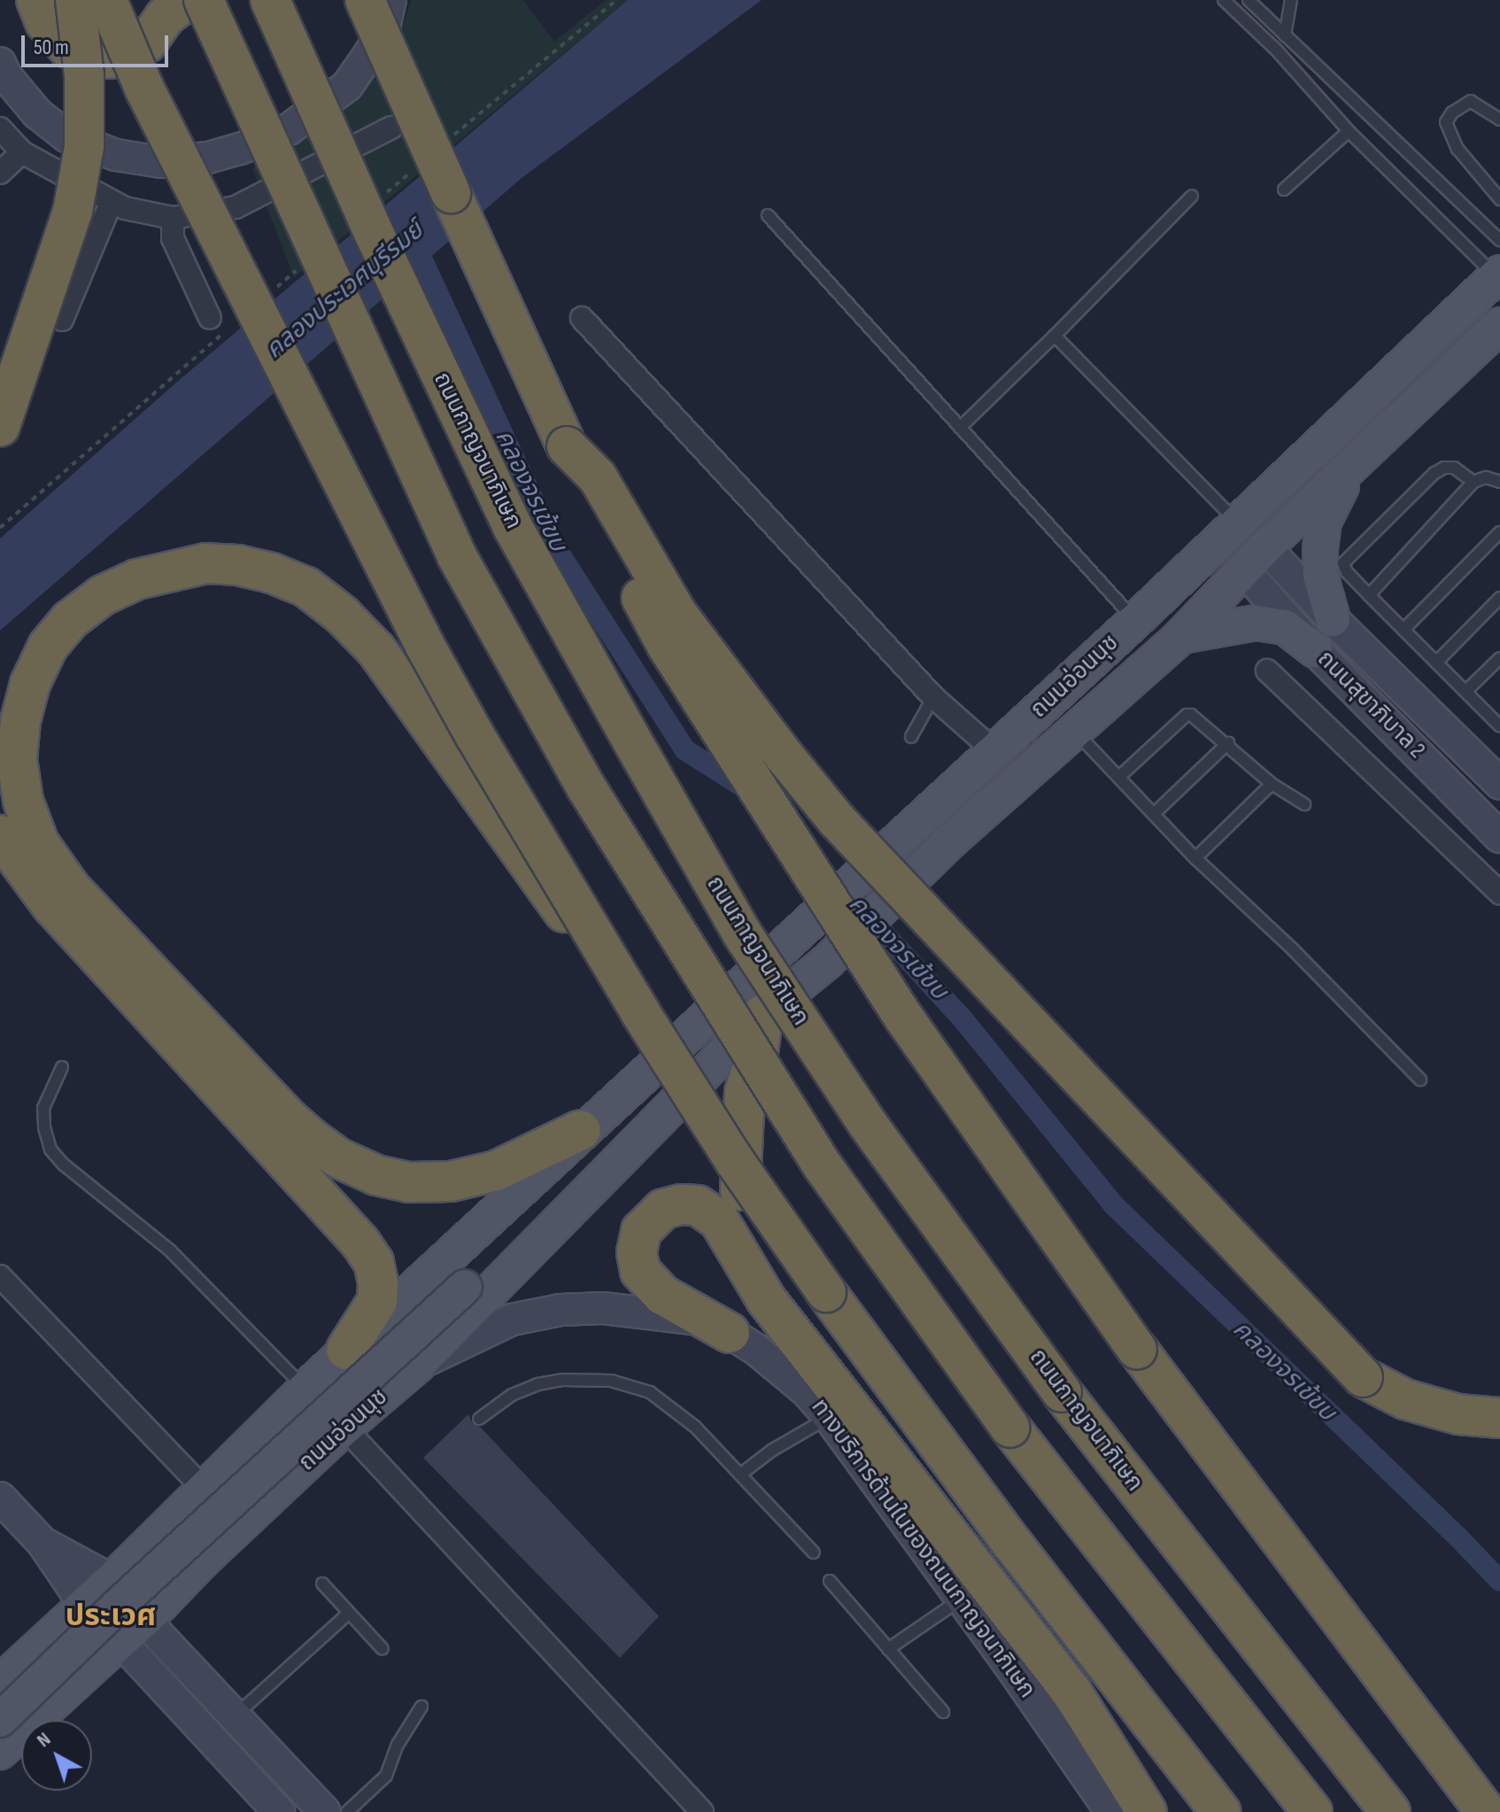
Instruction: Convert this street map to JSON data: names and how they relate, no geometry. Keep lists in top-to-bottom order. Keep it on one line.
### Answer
{"streets":{"highway":["ถนนกาญจนาภิเษก"],"main road":["ถนนอ่อนนุช","ถนนสุขาภิบาล 2","ทางบริการด้านในของถนนกาญจนาภิเษก"]},"crossings":[["ถนนอ่อนนุช","ถนนสุขาภิบาล 2"],["ถนนอ่อนนุช","ทางบริการด้านในของถนนกาญจนาภิเษก"]],"districts":["ประเวศ"],"water":["คลองประเวศบุรีรมย์","คลองจรเข้ขบ"],"scale_bar":"50 m","north":"top left"}
